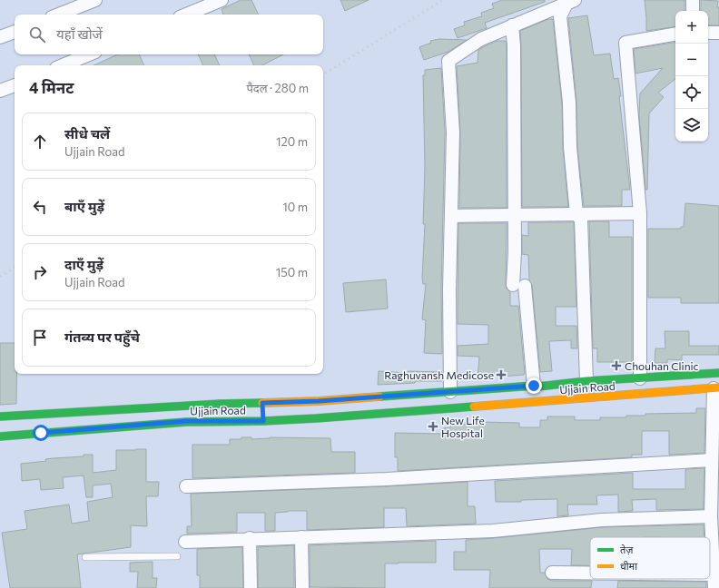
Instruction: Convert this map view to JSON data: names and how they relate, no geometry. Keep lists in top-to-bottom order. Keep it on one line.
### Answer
{"streets":{"main road":["Ujjain Road"]},"places":{"health":["Chouhan Clinic","Raghuvansh Medicose","New Life Hospital"]},"legend":["तेज़","धीमा"],"page":{"map_buttons":["+","−"],"search":"यहाँ खोजें","heading":["4 मिनट","पैदल · 280 m"],"list":[["सीधे चलें","Ujjain Road","120 m"],["बाएँ मुड़ें","10 m"],["दाएँ मुड़ें","Ujjain Road","150 m"],"गंतव्य पर पहुँचे"]}}
